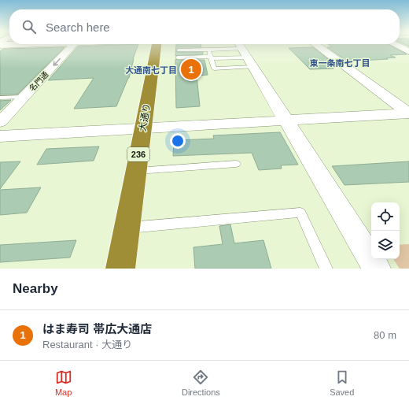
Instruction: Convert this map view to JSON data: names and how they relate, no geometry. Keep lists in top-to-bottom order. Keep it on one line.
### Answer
{"streets":{"highway":["大通り","236"],"street":["名門通"]},"one_way":["名門通"],"districts":["東一条南七丁目","大通南七丁目"],"page":{"search":"Search here","pins":"1","heading":"Nearby","list":[{"mark":"1","name":"はま寿司 帯広大通店","note":"Restaurant · 大通り","value":"80 m"}],"nav":["Map","Directions","Saved"]}}
